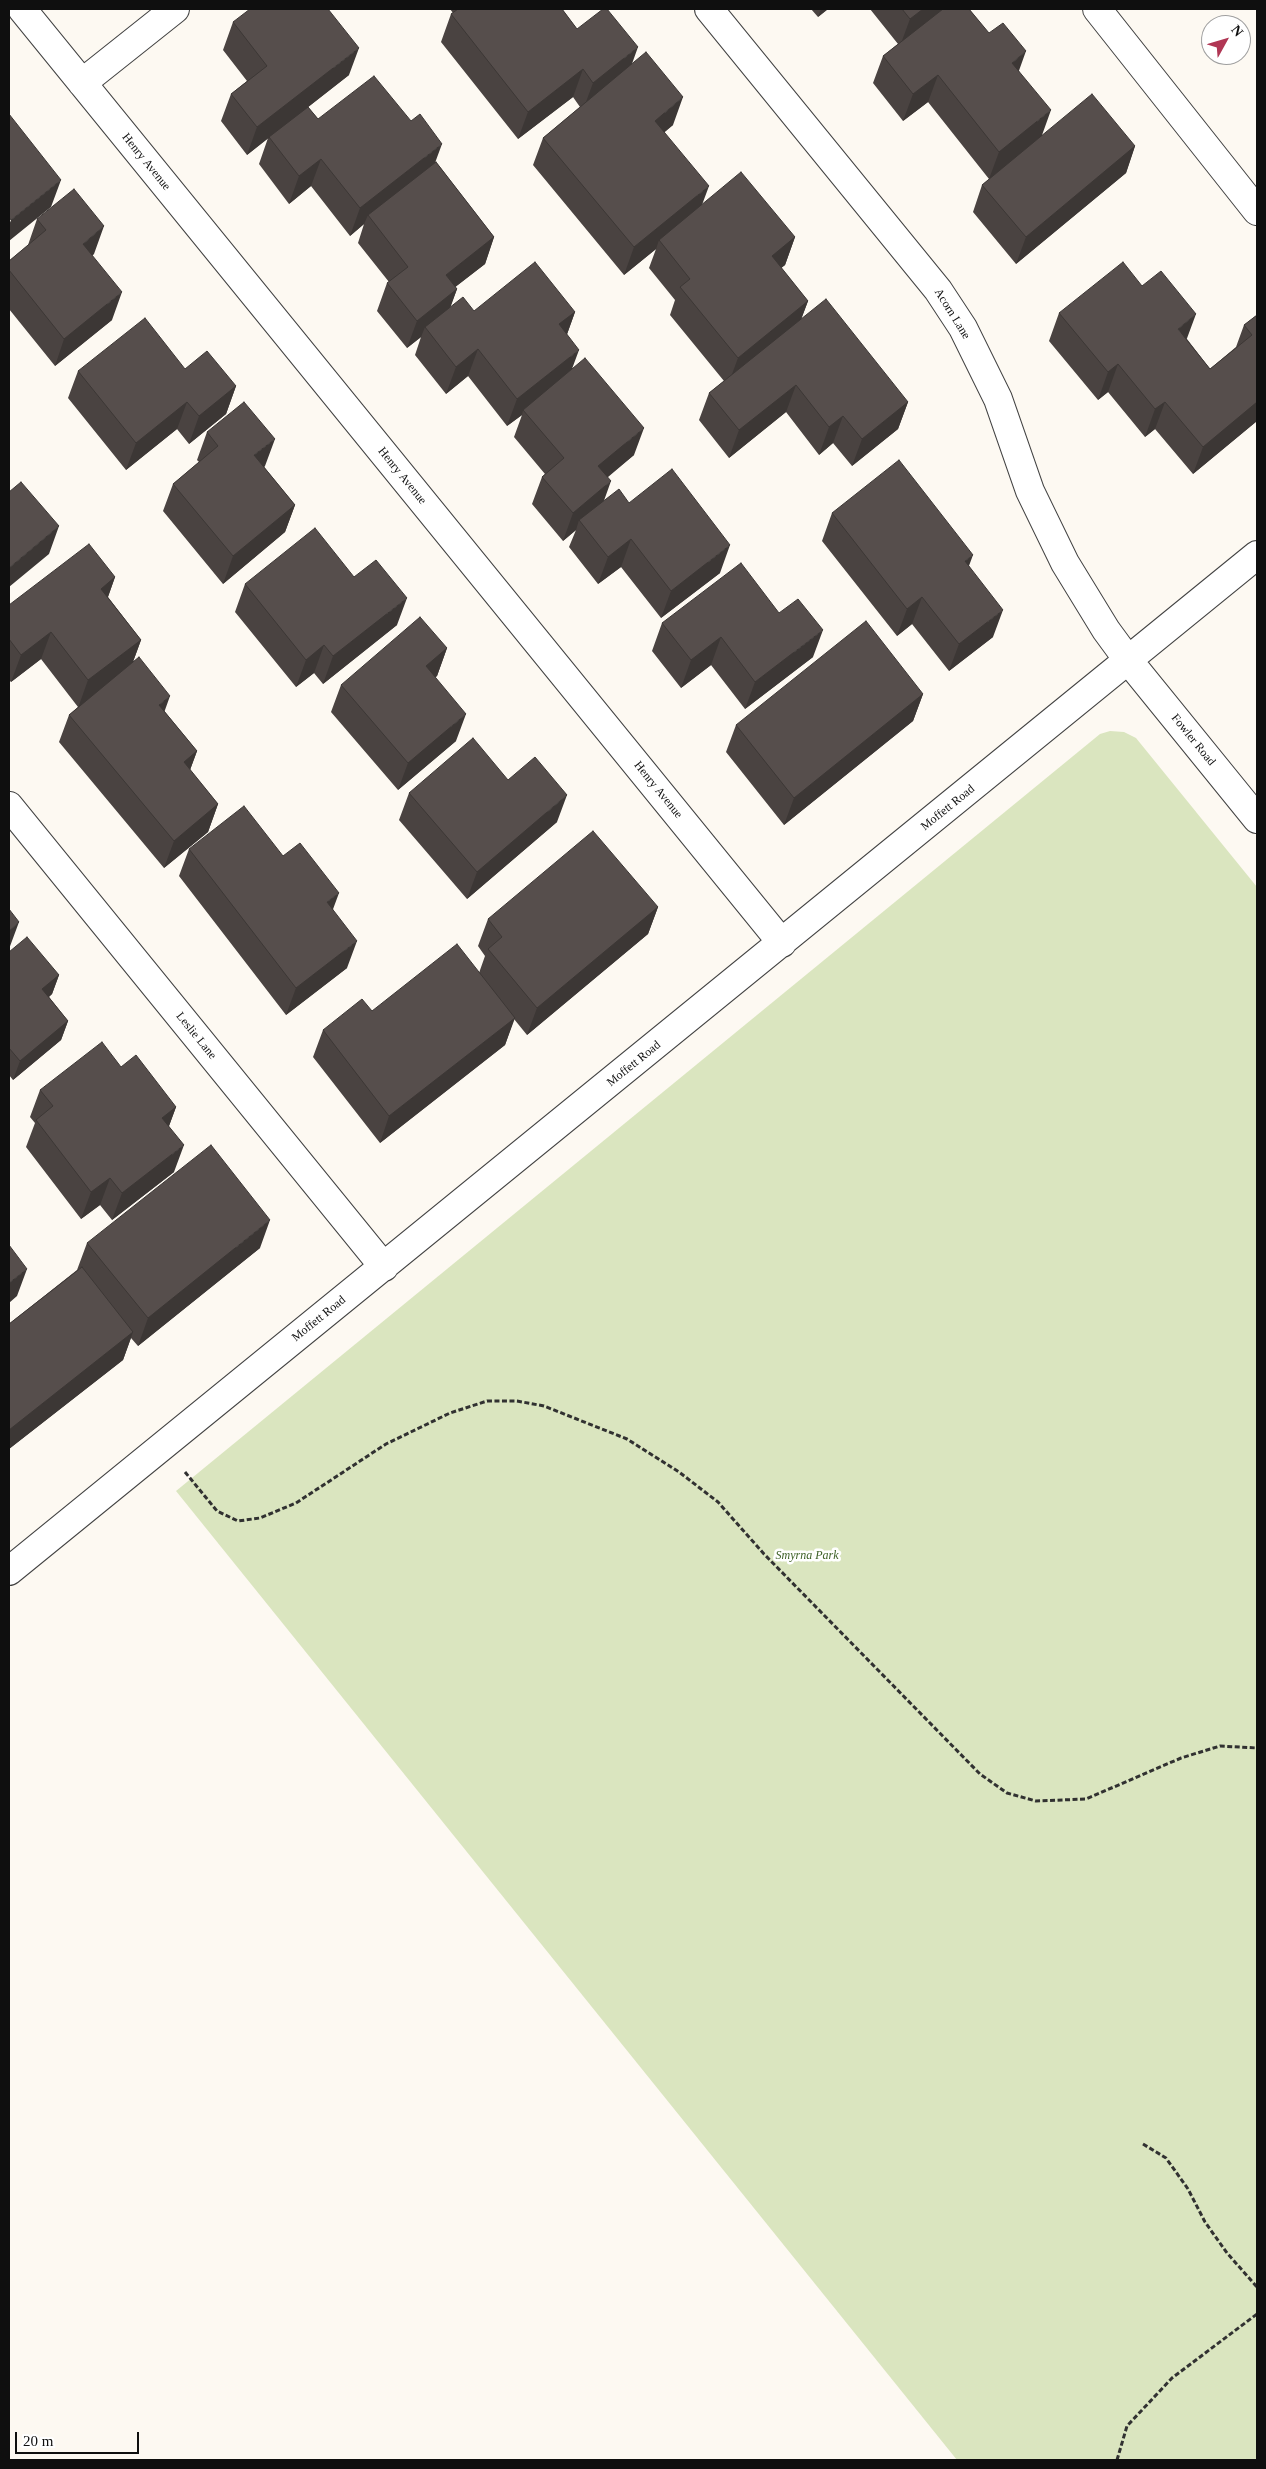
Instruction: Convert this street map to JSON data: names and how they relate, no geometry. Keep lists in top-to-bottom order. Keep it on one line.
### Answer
{"streets":{"street":["Henry Avenue","Acorn Lane","Fowler Road","Moffett Road","Leslie Lane"]},"crossings":[["Henry Avenue","Moffett Road"],["Acorn Lane","Fowler Road"],["Acorn Lane","Moffett Road"],["Fowler Road","Moffett Road"],["Moffett Road","Leslie Lane"]],"parks":["Smyrna Park"],"scale_bar":"20 m","north":"top right"}
